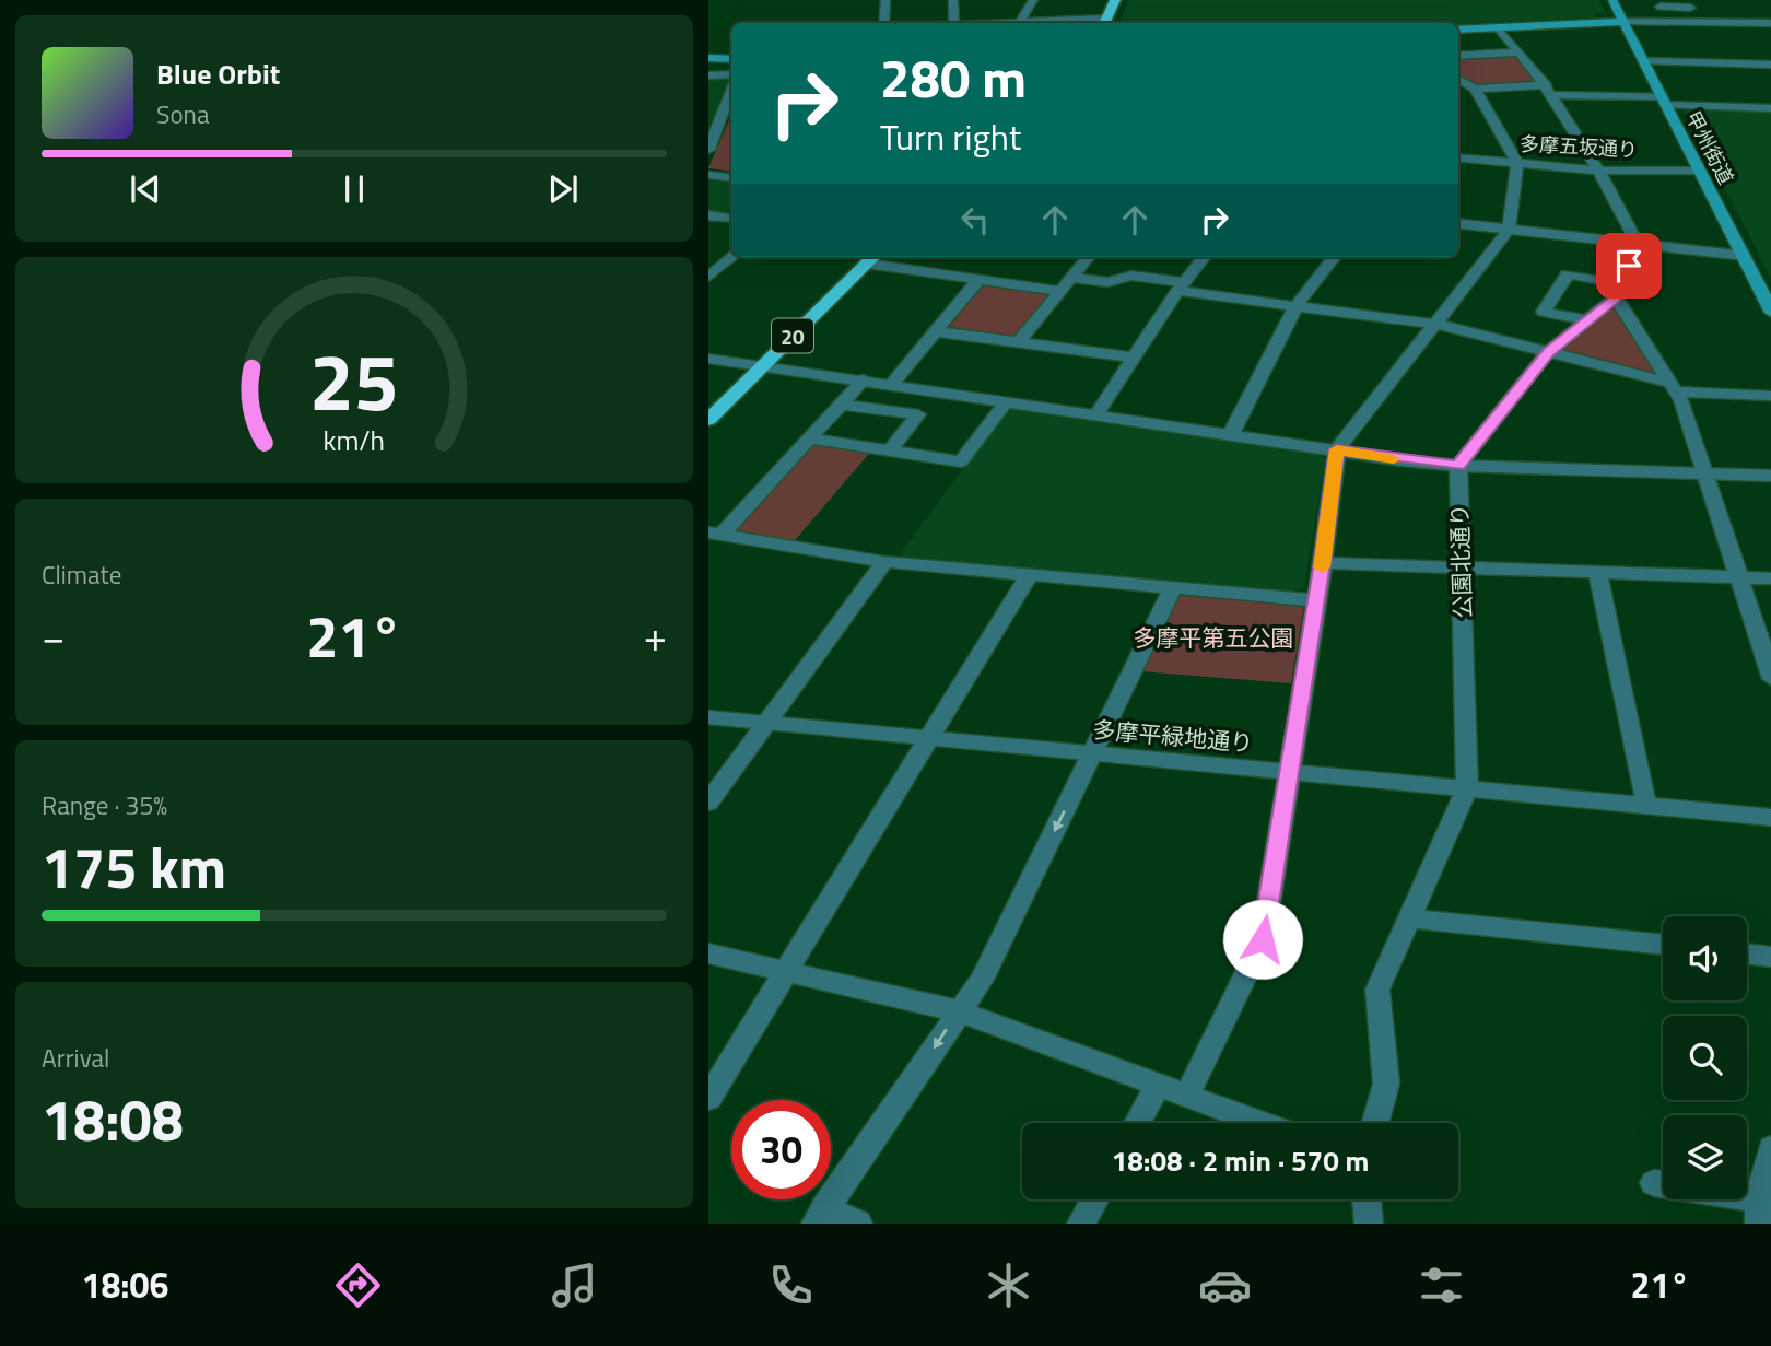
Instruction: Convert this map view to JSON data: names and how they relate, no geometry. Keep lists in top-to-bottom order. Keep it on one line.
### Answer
{"streets":{"highway":["20"],"main road":["甲州街道"],"street":["多摩五坂通り","公園北通り","多摩平緑地通り"]},"crossings":[["多摩五坂通り","甲州街道"],["公園北通り","多摩平緑地通り"]],"parks":["多摩平第五公園"],"page":{"turn":["280 m","Turn right"],"song":["Blue Orbit","Sona"],"tile":["Climate",["Range · 35%","175 km"],["Arrival","18:08"]],"heat":["−","21°","+"],"limit":"30","trip":"18:08 · 2 min · 570 m","tabs":["18:06","21°"],"gauge":["25","km/h"]}}
